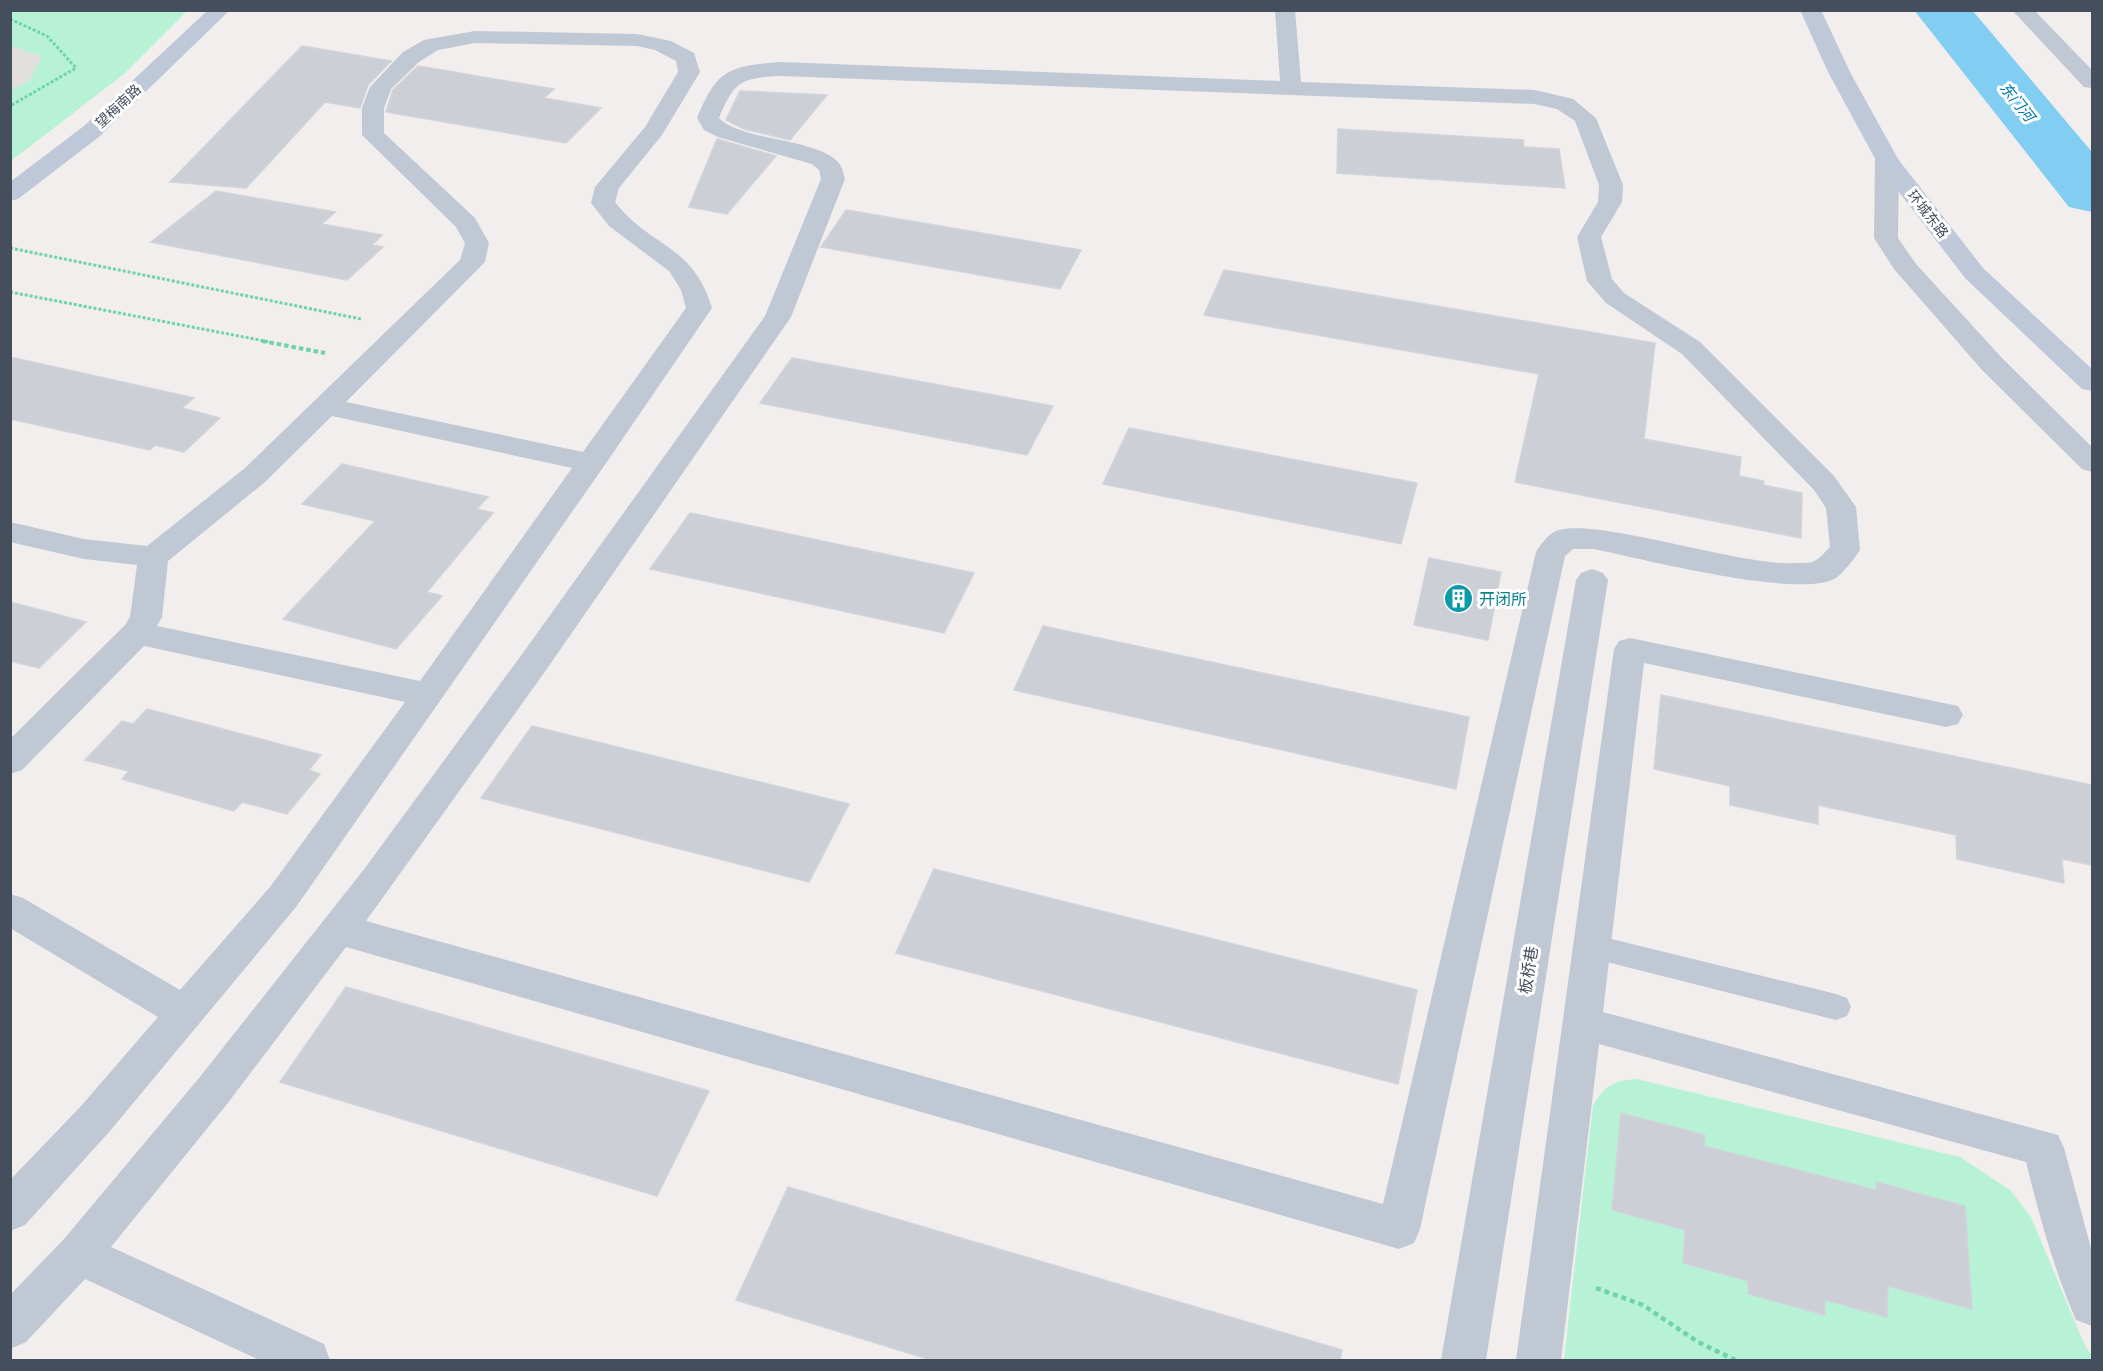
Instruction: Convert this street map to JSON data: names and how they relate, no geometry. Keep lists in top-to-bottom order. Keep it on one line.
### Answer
{"streets":{"main road":["望梅南路","环城东路"],"street":["板桥巷"]},"water":["东门河"],"places":{"building":["开闭所"]}}
